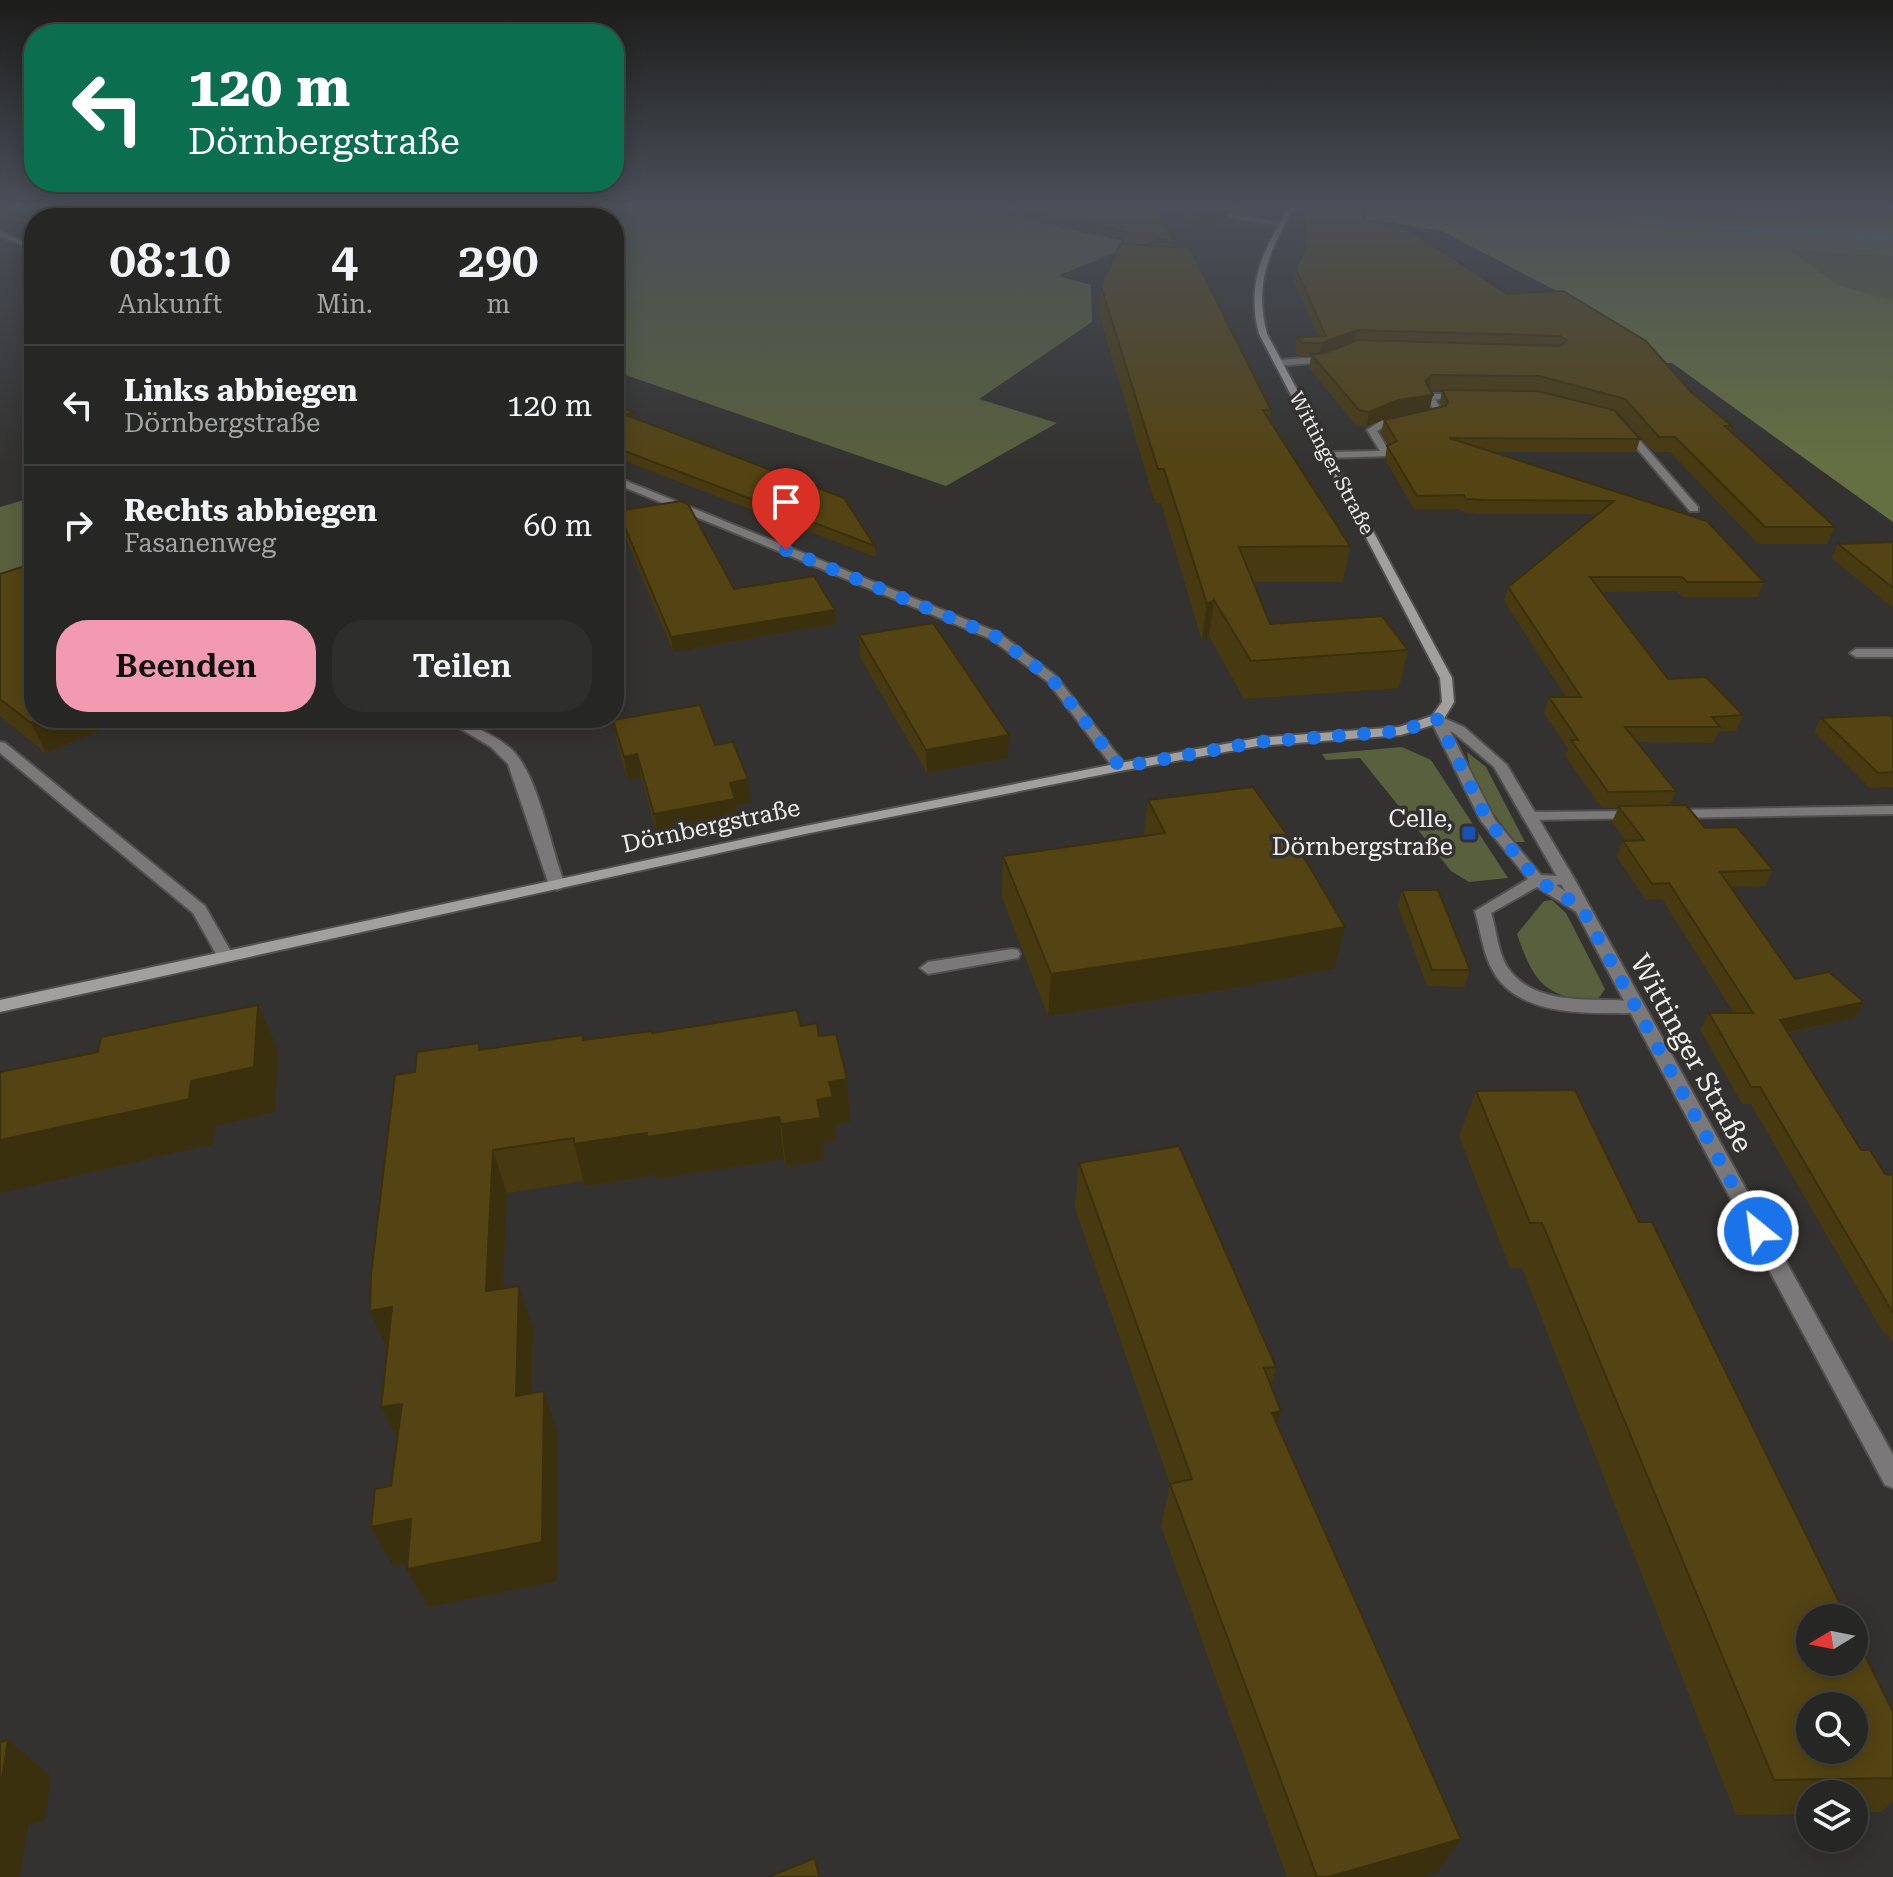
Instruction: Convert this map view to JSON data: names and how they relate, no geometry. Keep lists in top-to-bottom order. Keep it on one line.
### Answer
{"streets":{"main road":["Wittinger Straße","Dörnbergstraße"]},"crossings":[["Wittinger Straße","Dörnbergstraße"]],"places":{"transit":["Celle, Dörnbergstraße"]},"north":"left","page":{"turn":["120 m","Dörnbergstraße"],"eta":["08:10","Ankunft","4","Min.","290","m"],"list":[{"name":"Links abbiegen","note":"Dörnbergstraße","value":"120 m"},{"name":"Rechts abbiegen","note":"Fasanenweg","value":"60 m"}],"buttons":["Beenden","Teilen"]}}
